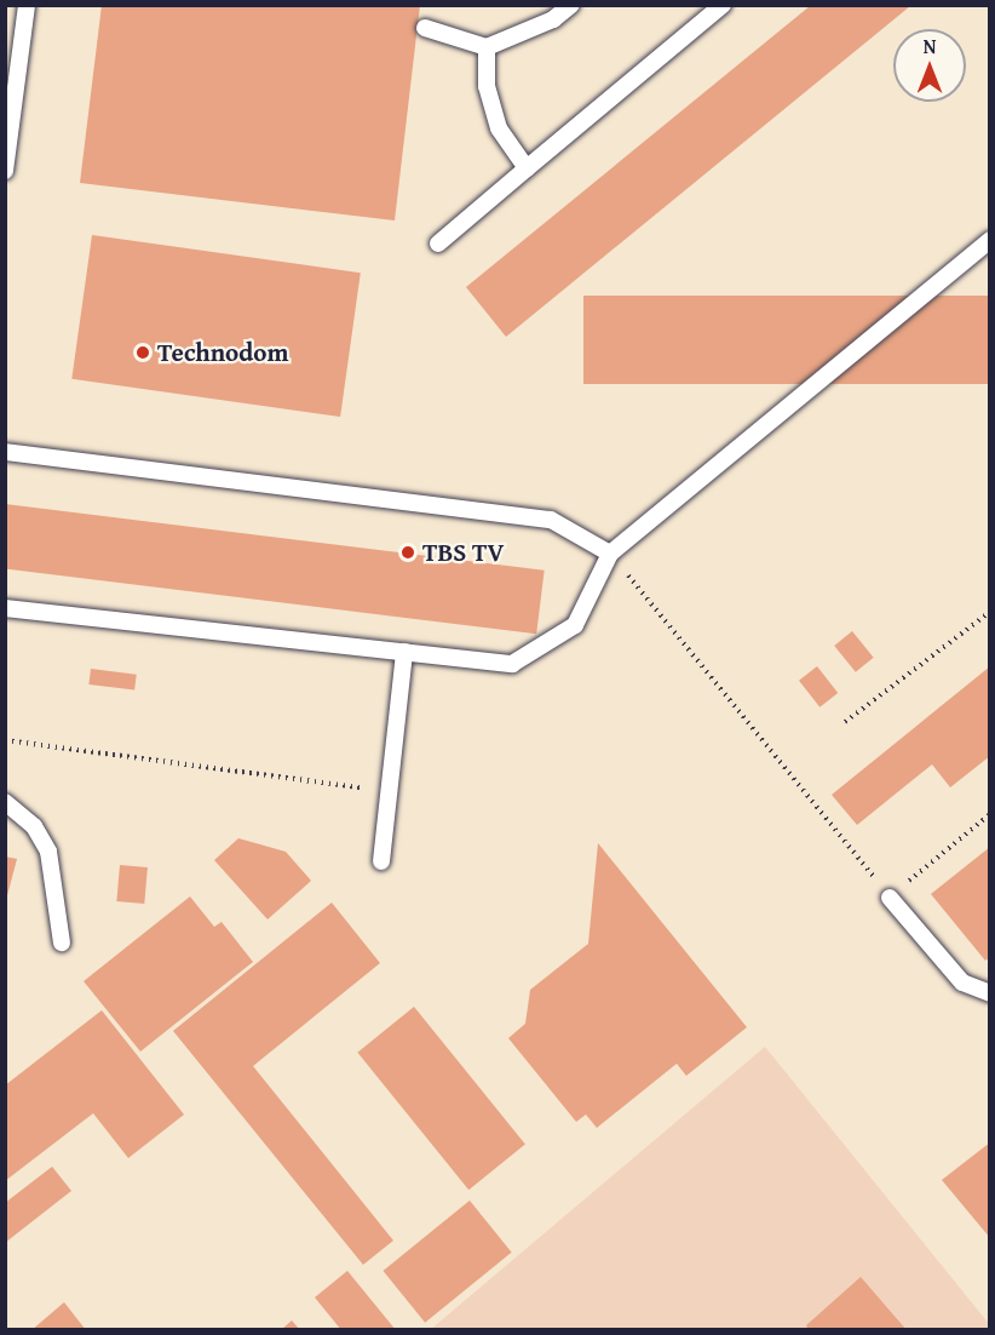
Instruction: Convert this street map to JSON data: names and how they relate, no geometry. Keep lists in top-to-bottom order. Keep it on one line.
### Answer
{"places":["Technodom","TBS TV"],"north":"top"}
